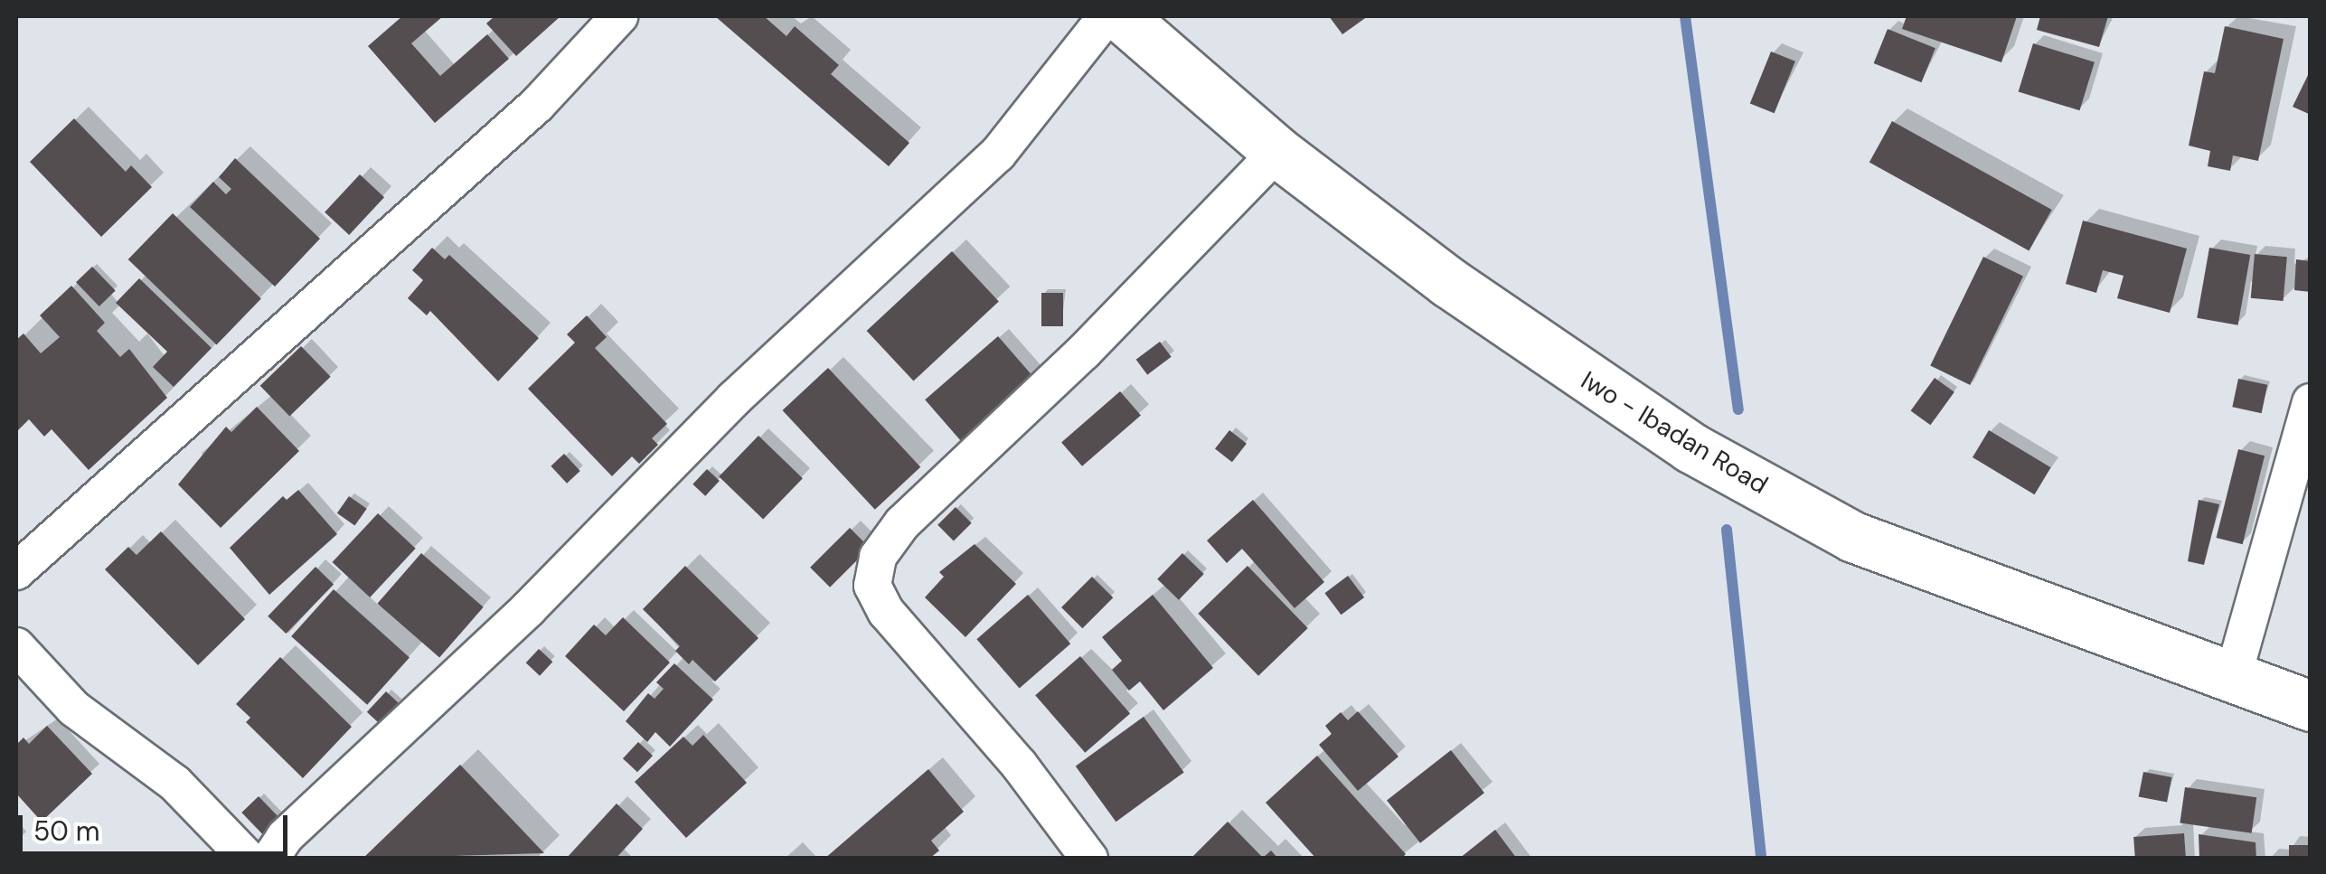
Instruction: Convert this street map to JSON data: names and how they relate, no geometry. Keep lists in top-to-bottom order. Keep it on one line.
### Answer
{"streets":{"main road":["Iwo - Ibadan Road"]},"scale_bar":"50 m"}
